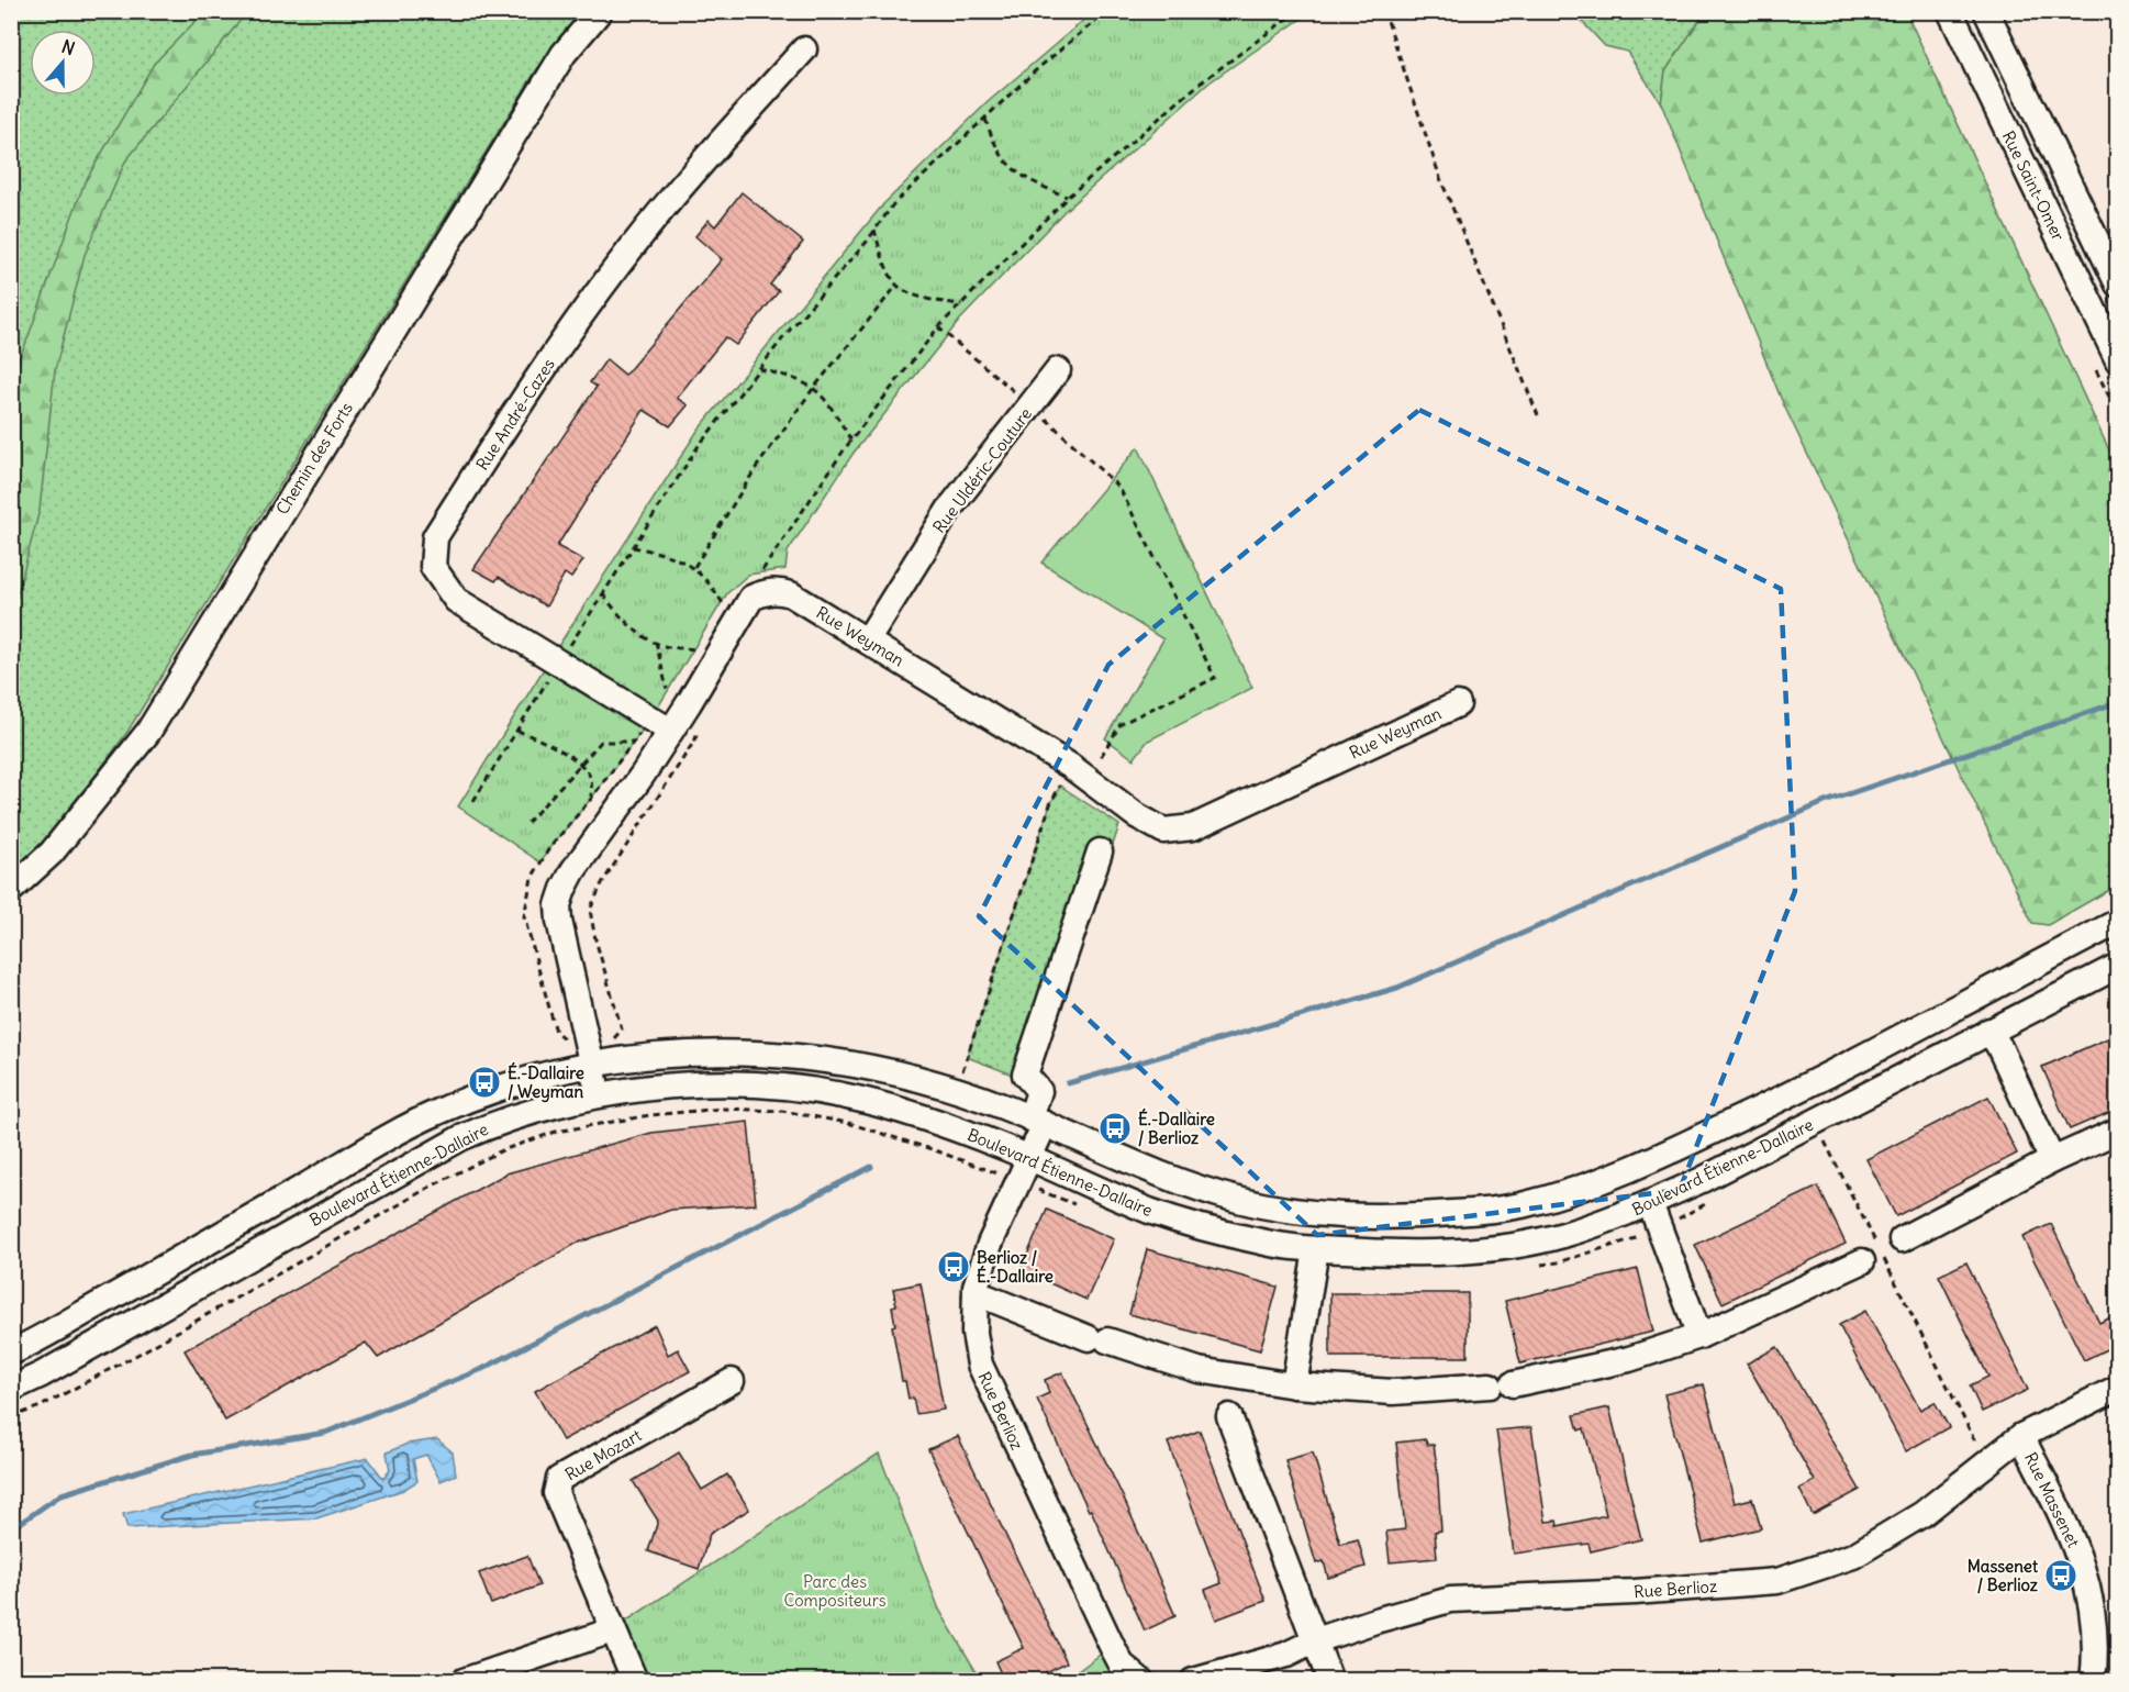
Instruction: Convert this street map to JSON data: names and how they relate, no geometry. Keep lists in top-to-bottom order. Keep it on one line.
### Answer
{"streets":{"street":["Rue Saint-Omer","Rue André-Cazes","Chemin des Forts","Rue Uldéric-Couture","Rue Weyman","Boulevard Étienne-Dallaire","Rue Berlioz","Rue Mozart","Rue Massenet"]},"crossings":[["Rue André-Cazes","Rue Weyman"],["Rue Uldéric-Couture","Rue Weyman"],["Rue Weyman","Boulevard Étienne-Dallaire"],["Boulevard Étienne-Dallaire","Rue Berlioz"],["Rue Berlioz","Rue Massenet"]],"parks":["Parc des Compositeurs"],"places":{"bus stop":["É.-Dallaire / Weyman","É.-Dallaire / Berlioz","Berlioz / É.-Dallaire","Massenet / Berlioz"]},"north":"top"}
